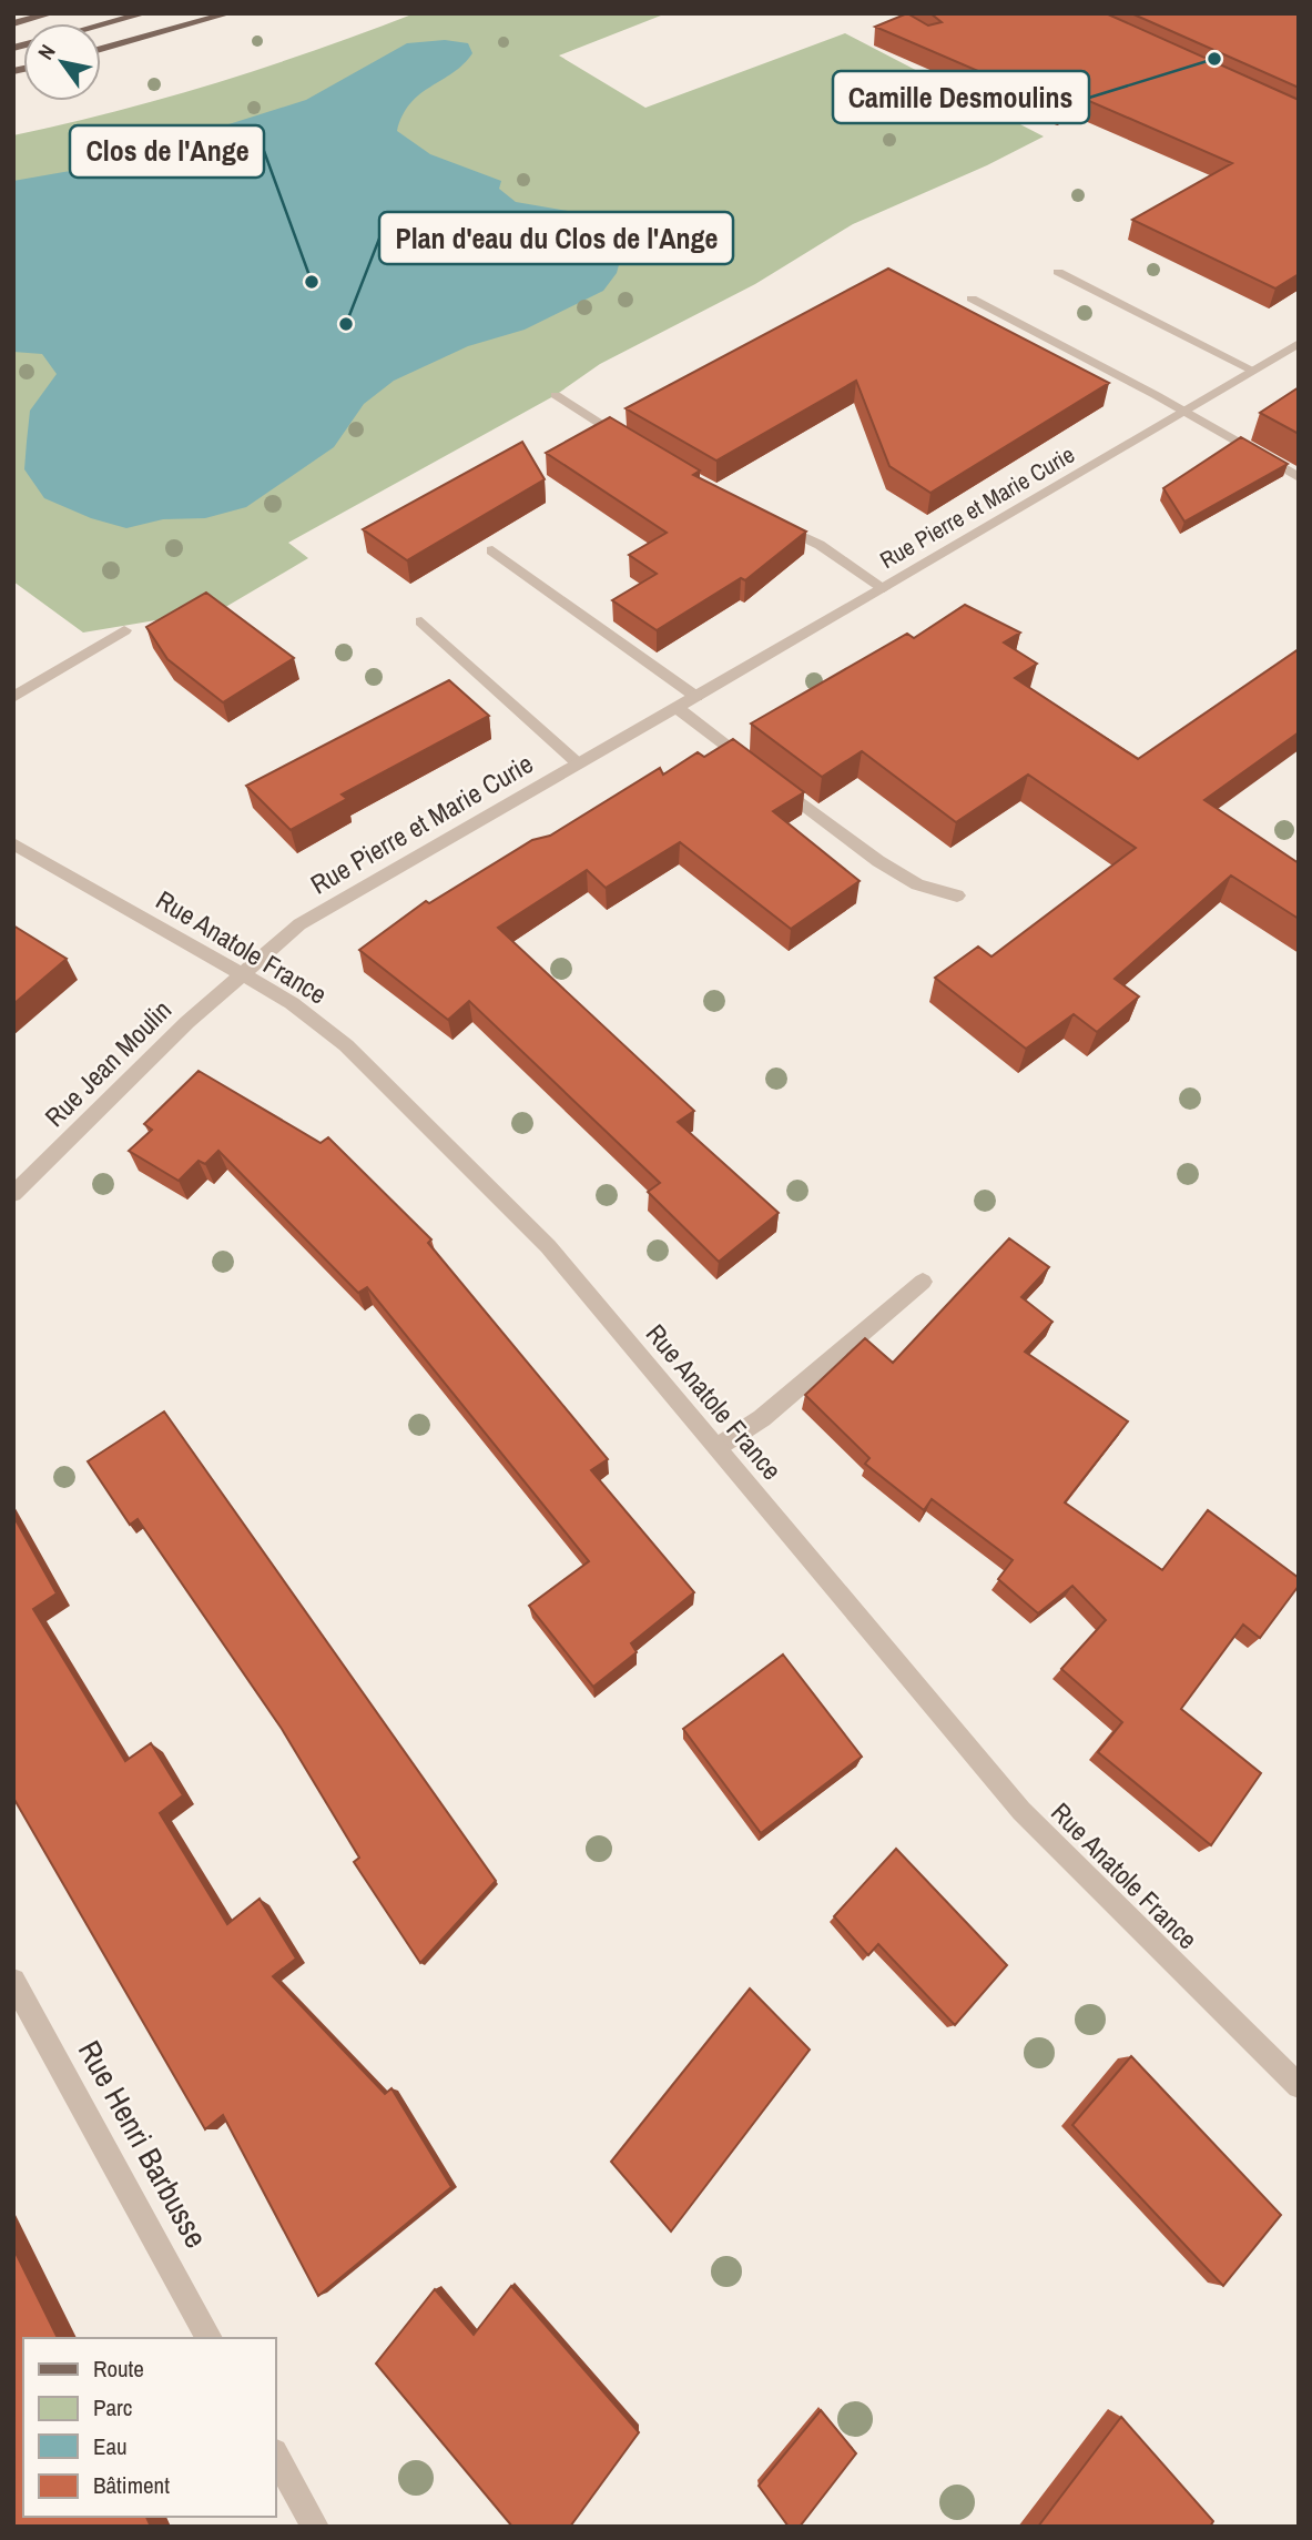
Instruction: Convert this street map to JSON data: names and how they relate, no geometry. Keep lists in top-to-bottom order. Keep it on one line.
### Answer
{"streets":{"street":["Rue Pierre et Marie Curie","Rue Anatole France","Rue Jean Moulin","Rue Henri Barbusse"]},"crossings":[["Rue Pierre et Marie Curie","Rue Anatole France"],["Rue Pierre et Marie Curie","Rue Jean Moulin"],["Rue Anatole France","Rue Jean Moulin"]],"places":["Camille Desmoulins","Clos de l'Ange","Plan d'eau du Clos de l'Ange"],"legend":["Route","Parc","Eau","Bâtiment"],"north":"top left"}
